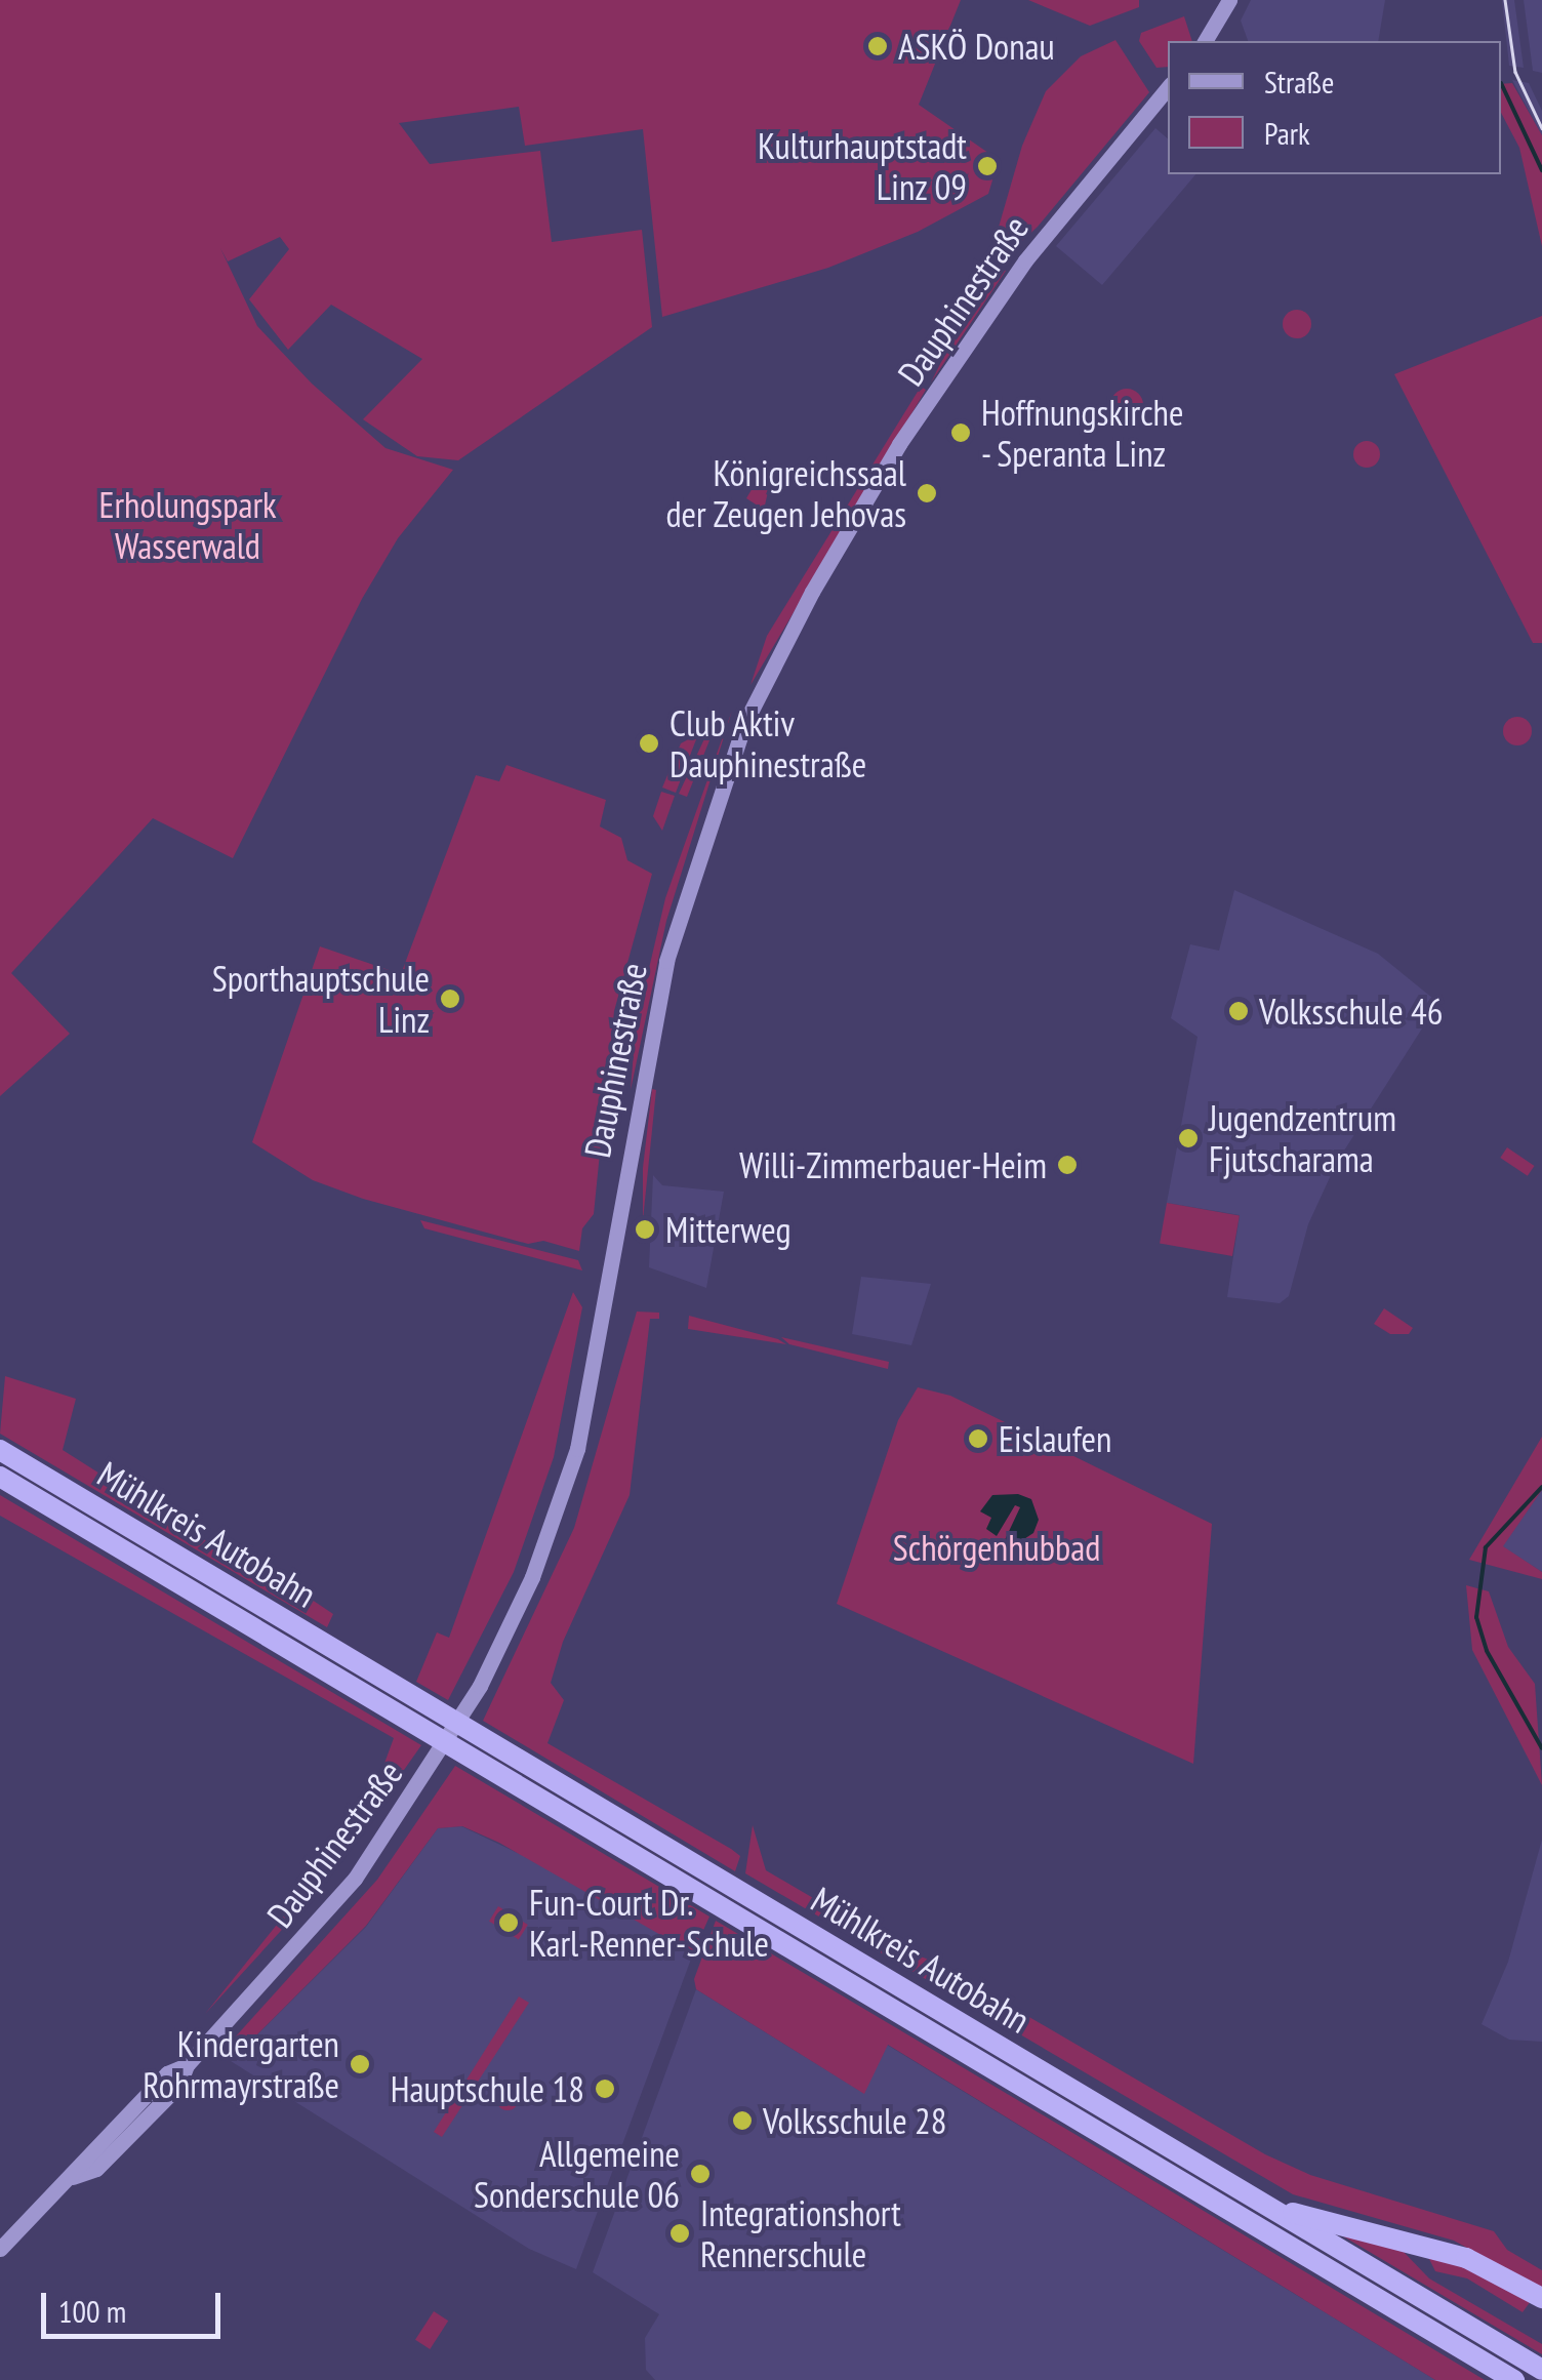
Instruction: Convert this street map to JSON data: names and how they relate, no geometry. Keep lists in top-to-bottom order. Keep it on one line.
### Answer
{"streets":{"highway":["Mühlkreis Autobahn"],"main road":["Dauphinestraße"]},"parks":["Erholungspark Wasserwald","Schörgenhubbad"],"places":["ASKÖ Donau","Kulturhauptstadt Linz 09","Hoffnungskirche - Speranta Linz","Königreichssaal der Zeugen Jehovas","Club Aktiv Dauphinestraße","Sporthauptschule Linz","Volksschule 46","Jugendzentrum Fjutscharama","Willi-Zimmerbauer-Heim","Mitterweg","Eislaufen","Fun-Court Dr. Karl-Renner-Schule","Kindergarten Rohrmayrstraße","Hauptschule 18","Volksschule 28","Allgemeine Sonderschule 06","Integrationshort Rennerschule"],"legend":["Straße","Park"],"scale_bar":"100 m"}
